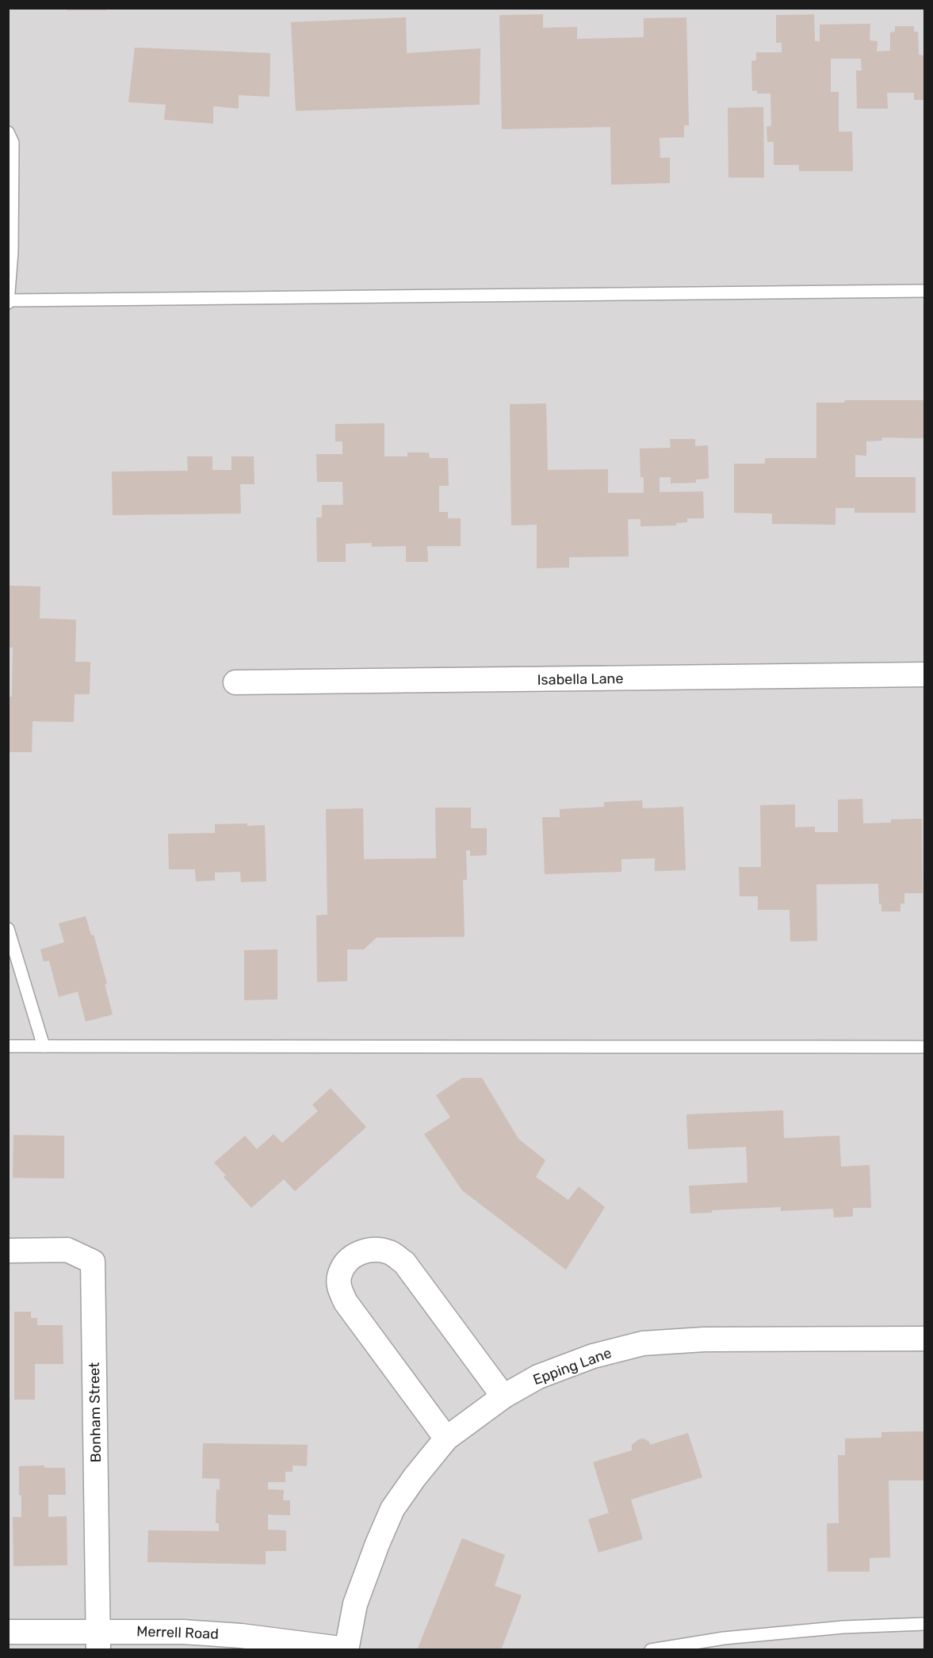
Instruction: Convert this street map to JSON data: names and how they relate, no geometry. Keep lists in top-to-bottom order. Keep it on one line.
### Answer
{"streets":{"street":["Isabella Lane","Epping Lane","Bonham Street","Merrell Road"]},"crossings":[["Epping Lane","Merrell Road"],["Bonham Street","Merrell Road"]]}
